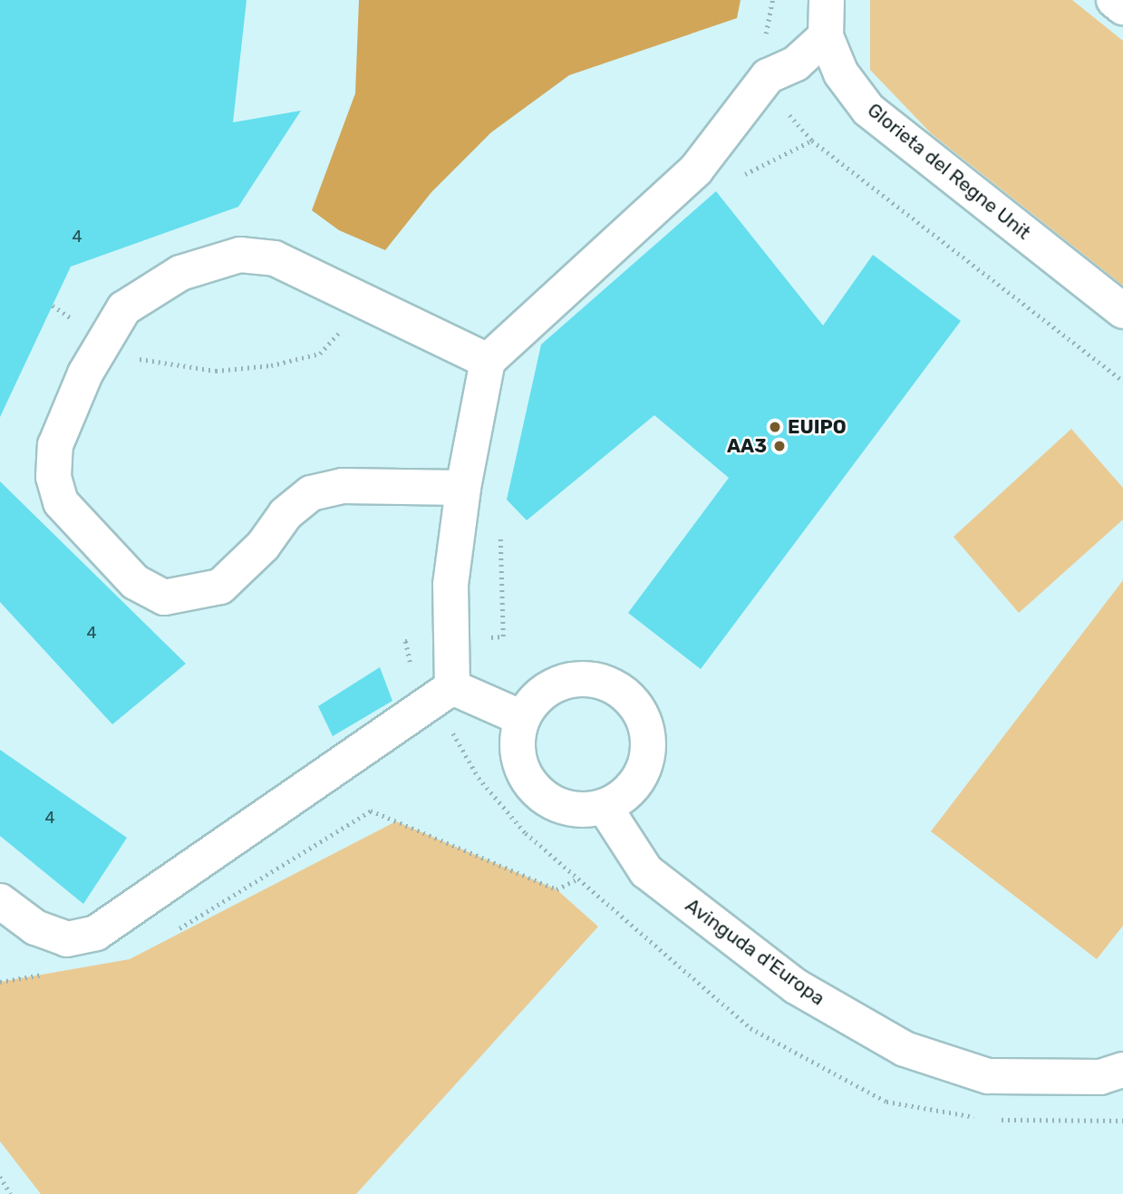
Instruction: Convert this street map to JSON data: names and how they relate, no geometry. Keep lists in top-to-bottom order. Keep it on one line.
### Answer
{"streets":{"street":["Glorieta del Regne Unit","Avinguda d'Europa"]},"places":["EUIPO","AA3"],"house_numbers":["4","4","4"]}
